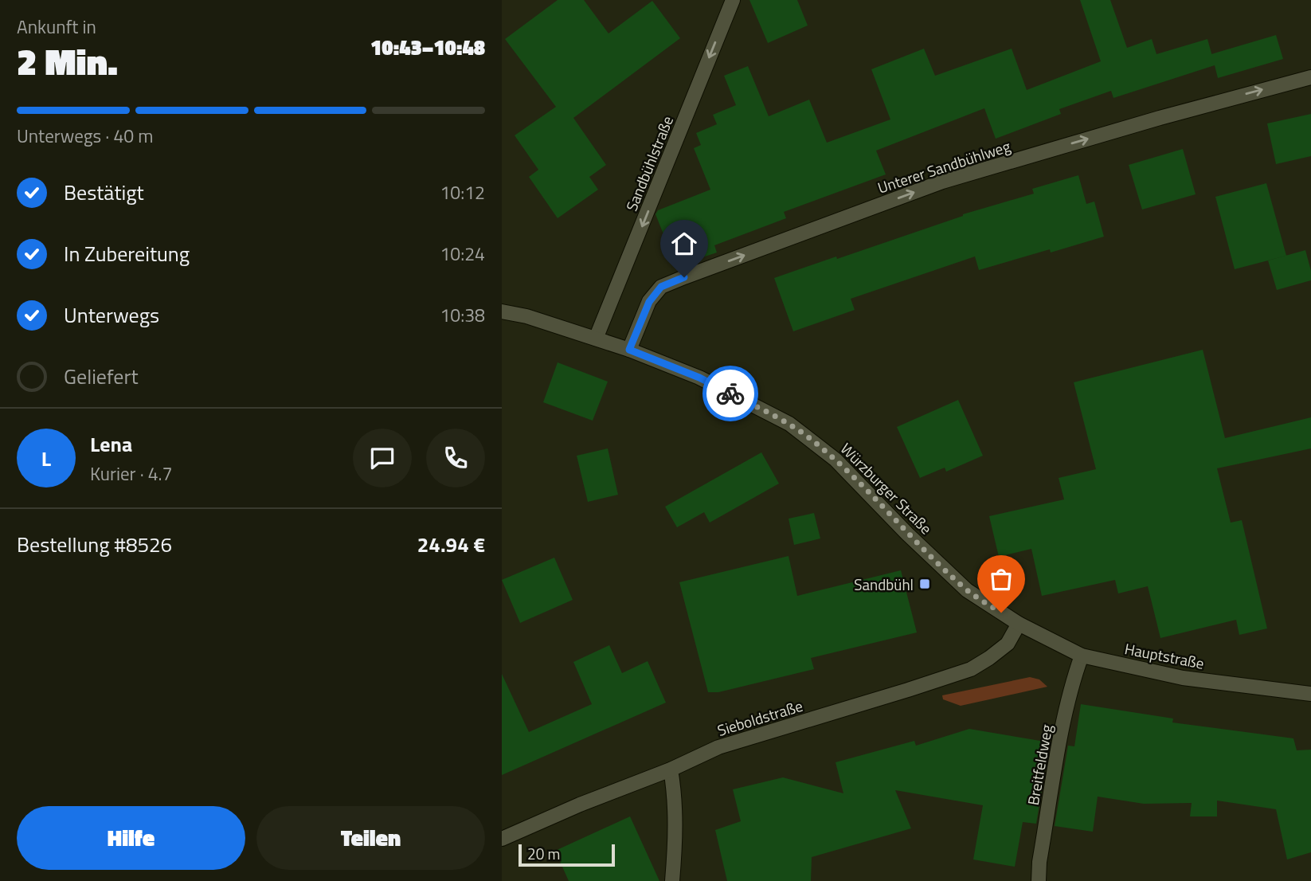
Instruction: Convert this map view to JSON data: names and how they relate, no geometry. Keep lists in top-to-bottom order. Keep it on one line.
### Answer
{"streets":{"street":["Sandbühlstraße","Unterer Sandbühlweg","Würzburger Straße","Hauptstraße","Sieboldstraße","Breitfeldweg"]},"crossings":[["Sandbühlstraße","Würzburger Straße"],["Unterer Sandbühlweg","Würzburger Straße"],["Würzburger Straße","Hauptstraße"],["Würzburger Straße","Sieboldstraße"],["Hauptstraße","Sieboldstraße"],["Hauptstraße","Breitfeldweg"]],"one_way":["Sandbühlstraße","Unterer Sandbühlweg"],"places":{"transit":["Sandbühl"]},"scale_bar":"20 m","page":{"heading":["2 Min.","Ankunft in","10:43–10:48"],"panel":["Lena","Kurier · 4.7","Bestellung #8526","24.94 €"],"bar":"Unterwegs · 40 m","list":[["Bestätigt","10:12"],["In Zubereitung","10:24"],["Unterwegs","10:38"],"Geliefert"],"round":"L","buttons":["Hilfe","Teilen"],"scale":"20 m"}}
